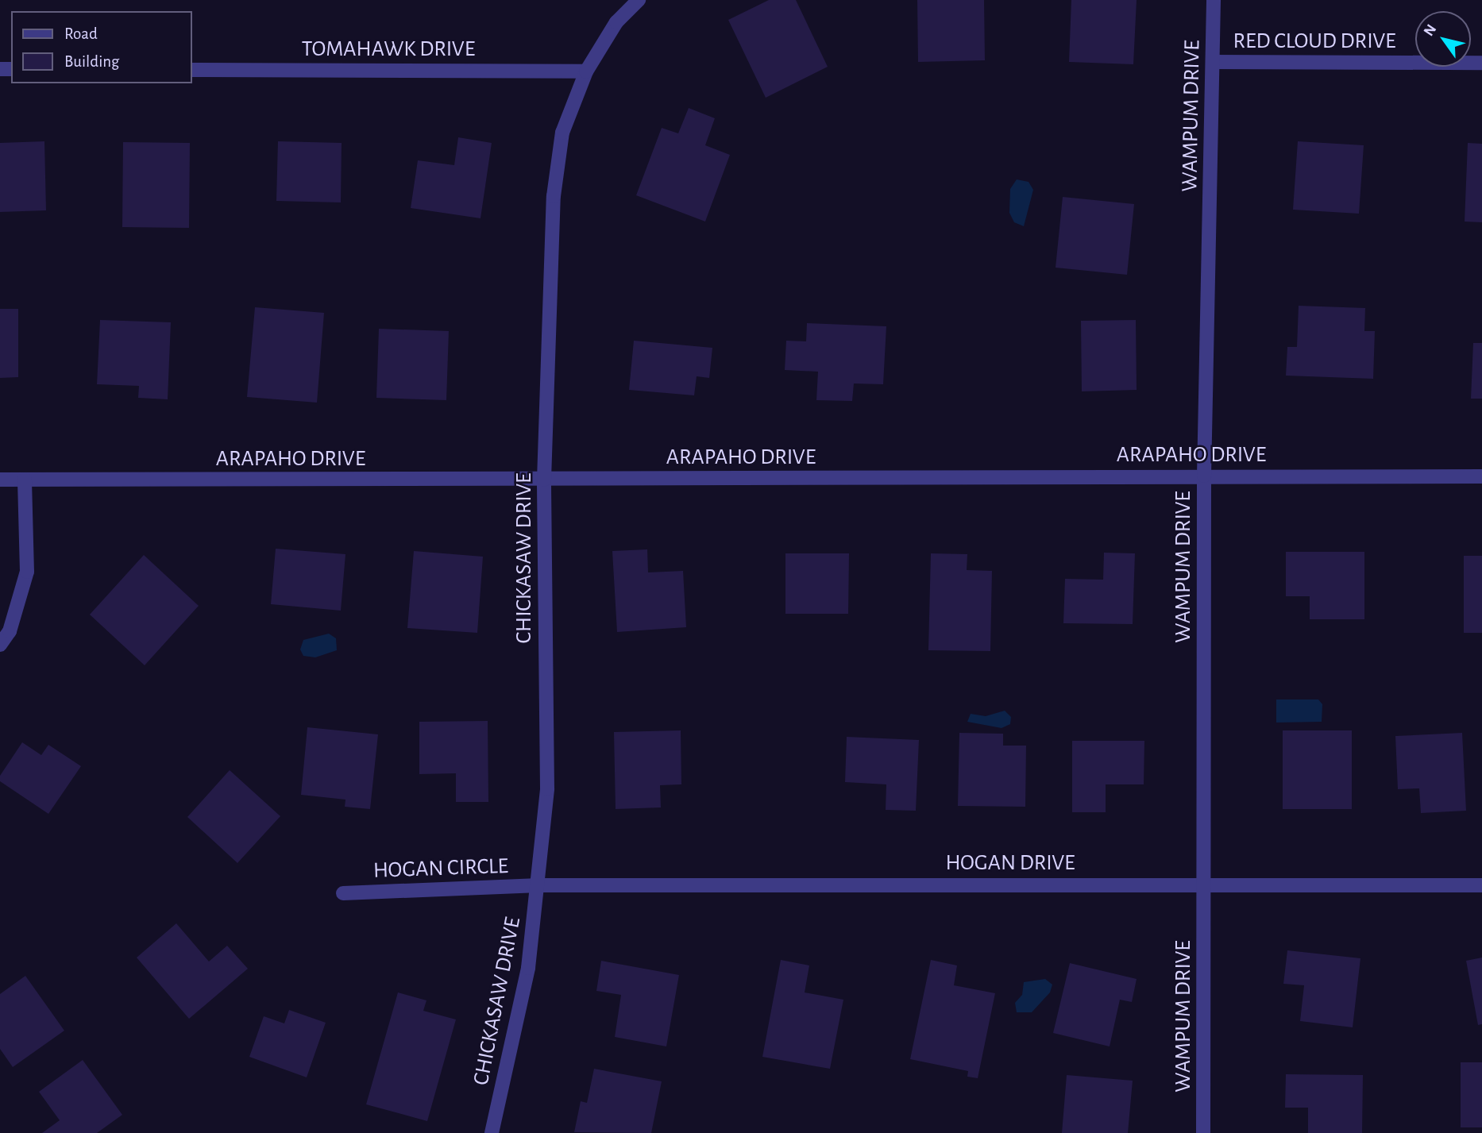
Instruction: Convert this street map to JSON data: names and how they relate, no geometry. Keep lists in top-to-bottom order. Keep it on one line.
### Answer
{"streets":{"street":["RED CLOUD DRIVE","TOMAHAWK DRIVE","WAMPUM DRIVE","ARAPAHO DRIVE","CHICKASAW DRIVE","HOGAN DRIVE","HOGAN CIRCLE"]},"crossings":[["RED CLOUD DRIVE","WAMPUM DRIVE"],["TOMAHAWK DRIVE","CHICKASAW DRIVE"],["WAMPUM DRIVE","ARAPAHO DRIVE"],["WAMPUM DRIVE","HOGAN DRIVE"],["ARAPAHO DRIVE","CHICKASAW DRIVE"],["CHICKASAW DRIVE","HOGAN DRIVE"],["CHICKASAW DRIVE","HOGAN CIRCLE"],["HOGAN DRIVE","HOGAN CIRCLE"]],"legend":["Road","Building"],"north":"top left"}
